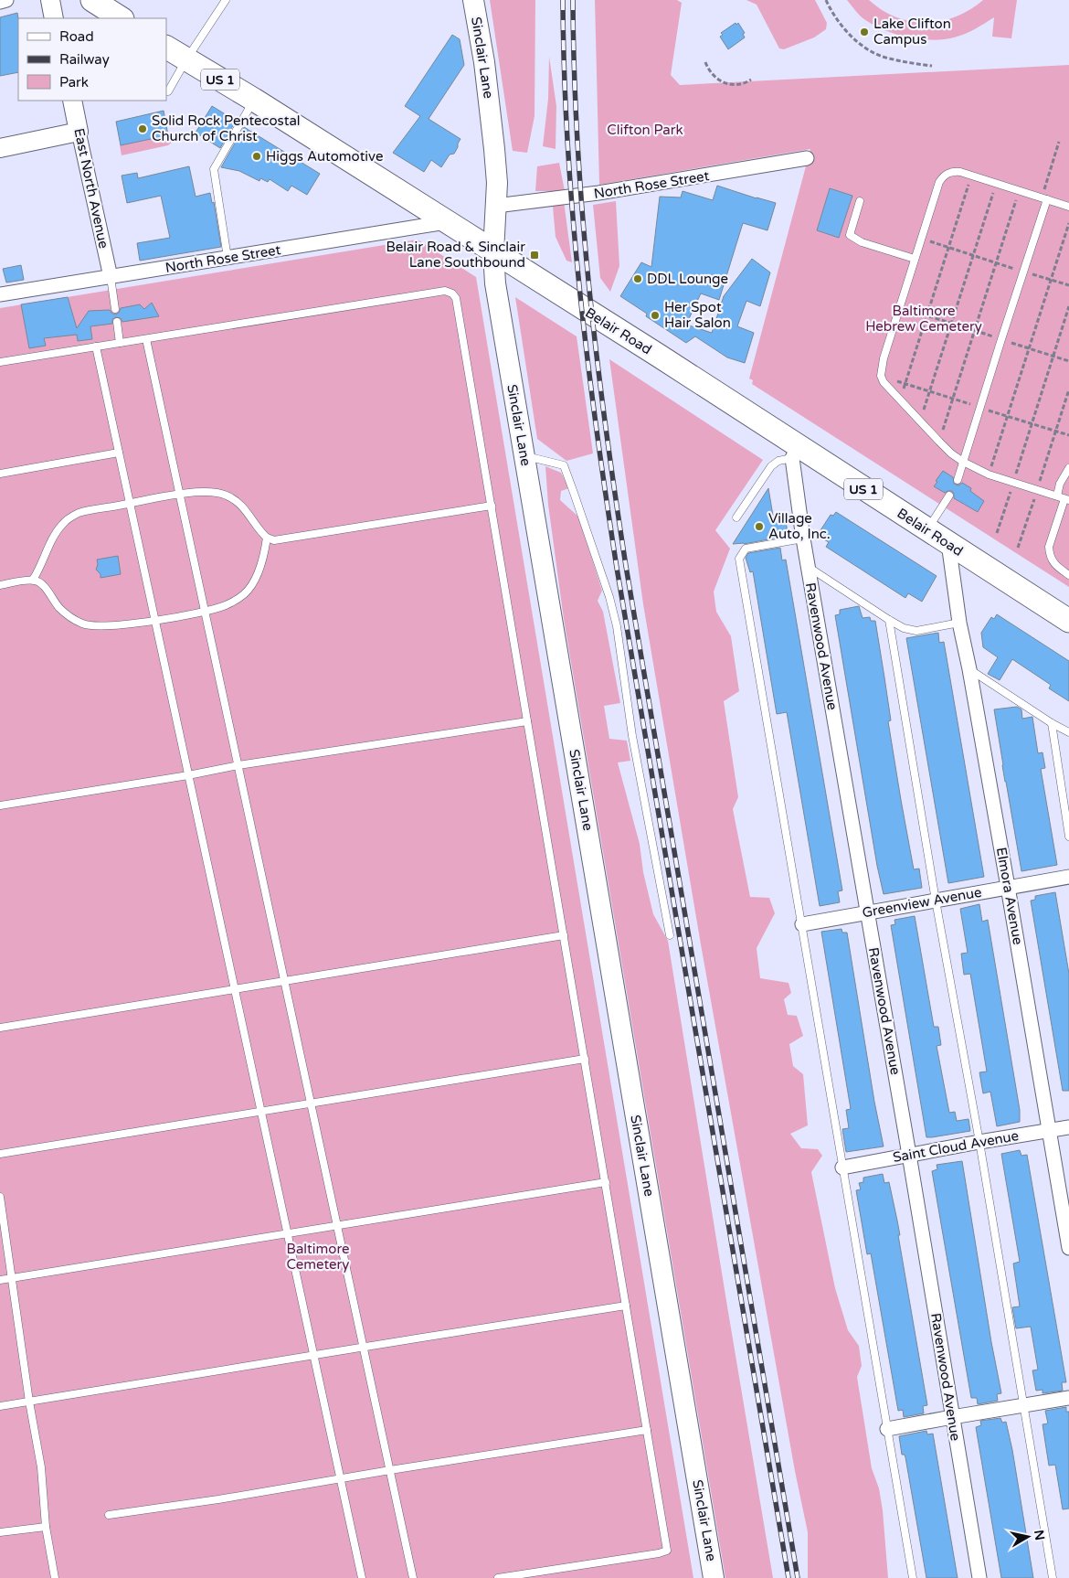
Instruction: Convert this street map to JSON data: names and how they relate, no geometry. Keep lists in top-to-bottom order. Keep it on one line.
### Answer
{"streets":{"main road":["Sinclair Lane","US 1","Belair Road"],"street":["North Rose Street","East North Avenue","Ravenwood Avenue","Elmora Avenue","Greenview Avenue","Saint Cloud Avenue"]},"crossings":[["Sinclair Lane","North Rose Street"],["Sinclair Lane","Belair Road"],["North Rose Street","East North Avenue"],["North Rose Street","Belair Road"],["Belair Road","Ravenwood Avenue"],["Belair Road","Elmora Avenue"],["Ravenwood Avenue","Greenview Avenue"],["Ravenwood Avenue","Saint Cloud Avenue"],["Elmora Avenue","Greenview Avenue"],["Elmora Avenue","Saint Cloud Avenue"]],"parks":["Clifton Park","Baltimore Hebrew Cemetery","Baltimore Cemetery"],"places":{"other":["Lake Clifton Campus","Solid Rock Pentecostal Church of Christ","Higgs Automotive","DDL Lounge","Her Spot Hair Salon","Village Auto, Inc."],"transit":["Belair Road & Sinclair Lane Southbound"]},"legend":["Road","Railway","Park"],"north":"right"}
